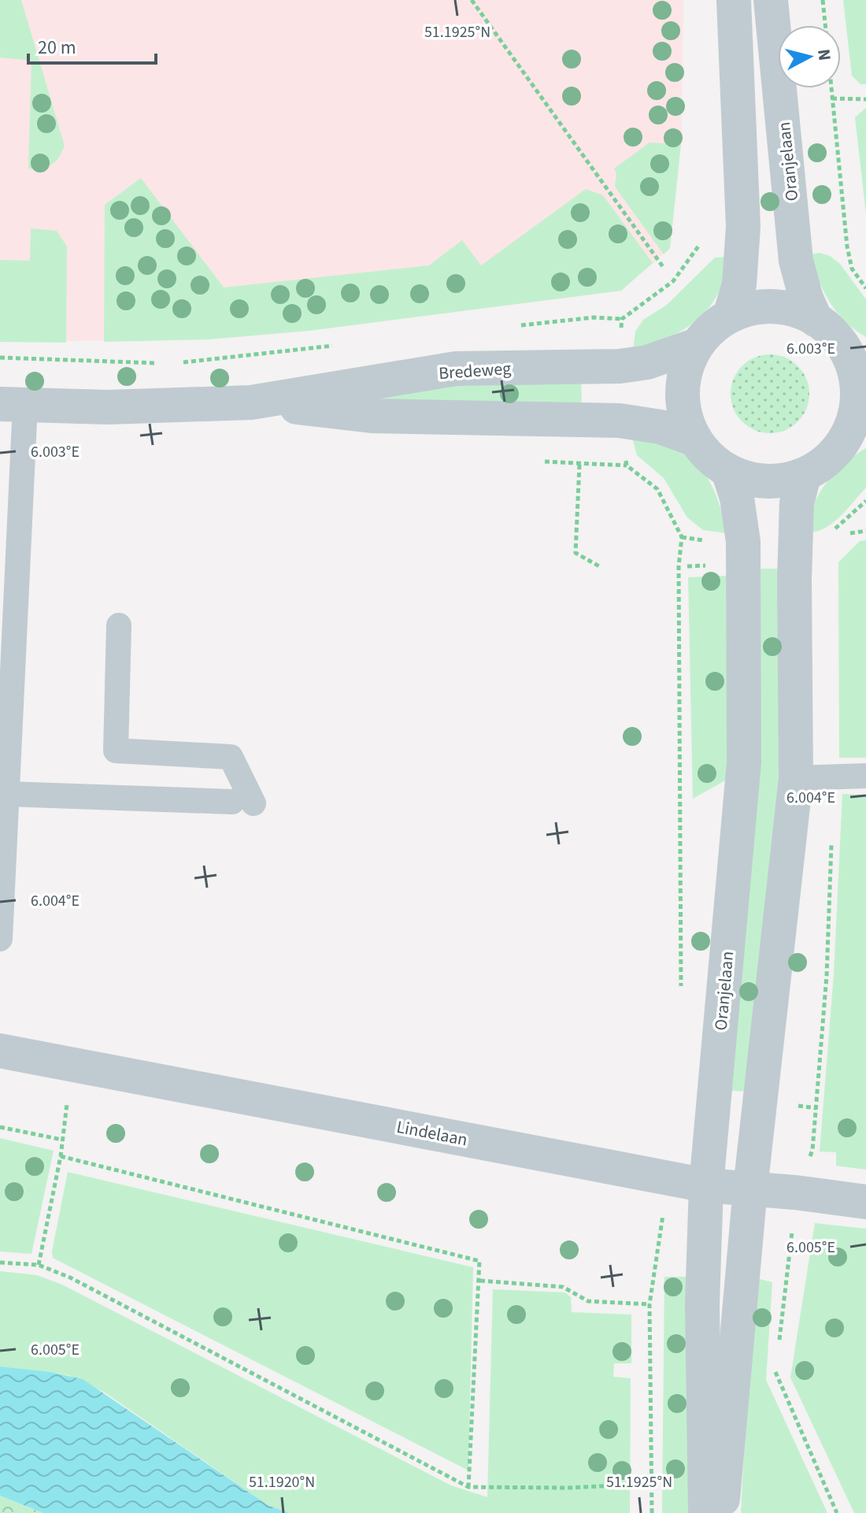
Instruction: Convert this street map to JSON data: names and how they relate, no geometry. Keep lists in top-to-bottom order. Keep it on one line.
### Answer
{"streets":{"street":["Oranjelaan","Bredeweg","Lindelaan"]},"crossings":[["Oranjelaan","Bredeweg"],["Oranjelaan","Lindelaan"]],"scale_bar":"20 m","north":"right","coordinates":["51.1925°N","6.003°E","6.004°E","6.005°E","51.1920°N"]}
